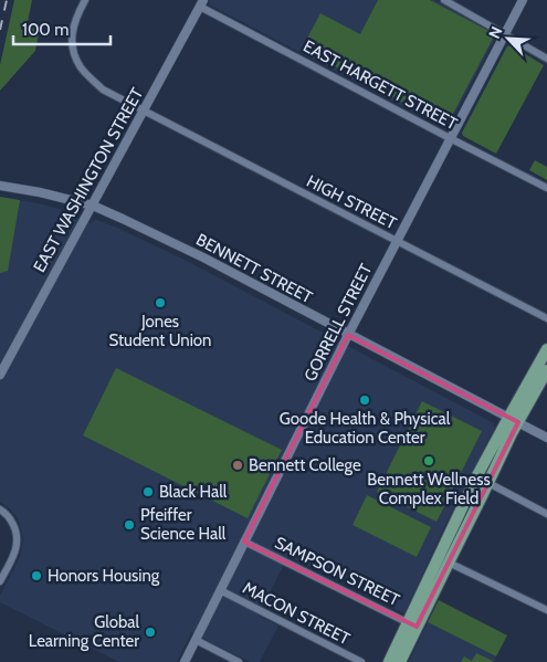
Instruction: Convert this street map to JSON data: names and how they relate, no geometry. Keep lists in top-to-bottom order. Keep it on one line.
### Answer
{"streets":{"street":["EAST HARGETT STREET","EAST WASHINGTON STREET","HIGH STREET","BENNETT STREET","GORRELL STREET","SAMPSON STREET","MACON STREET"]},"crossings":[["EAST HARGETT STREET","EAST WASHINGTON STREET"],["EAST HARGETT STREET","GORRELL STREET"],["EAST WASHINGTON STREET","HIGH STREET"],["EAST WASHINGTON STREET","BENNETT STREET"],["HIGH STREET","GORRELL STREET"],["BENNETT STREET","GORRELL STREET"],["GORRELL STREET","SAMPSON STREET"],["GORRELL STREET","MACON STREET"]],"places":["Jones Student Union","Goode Health & Physical Education Center","Bennett Wellness Complex Field","Bennett College","Black Hall","Pfeiffer Science Hall","Honors Housing","Global Learning Center"],"scale_bar":"100 m","north":"top left"}
